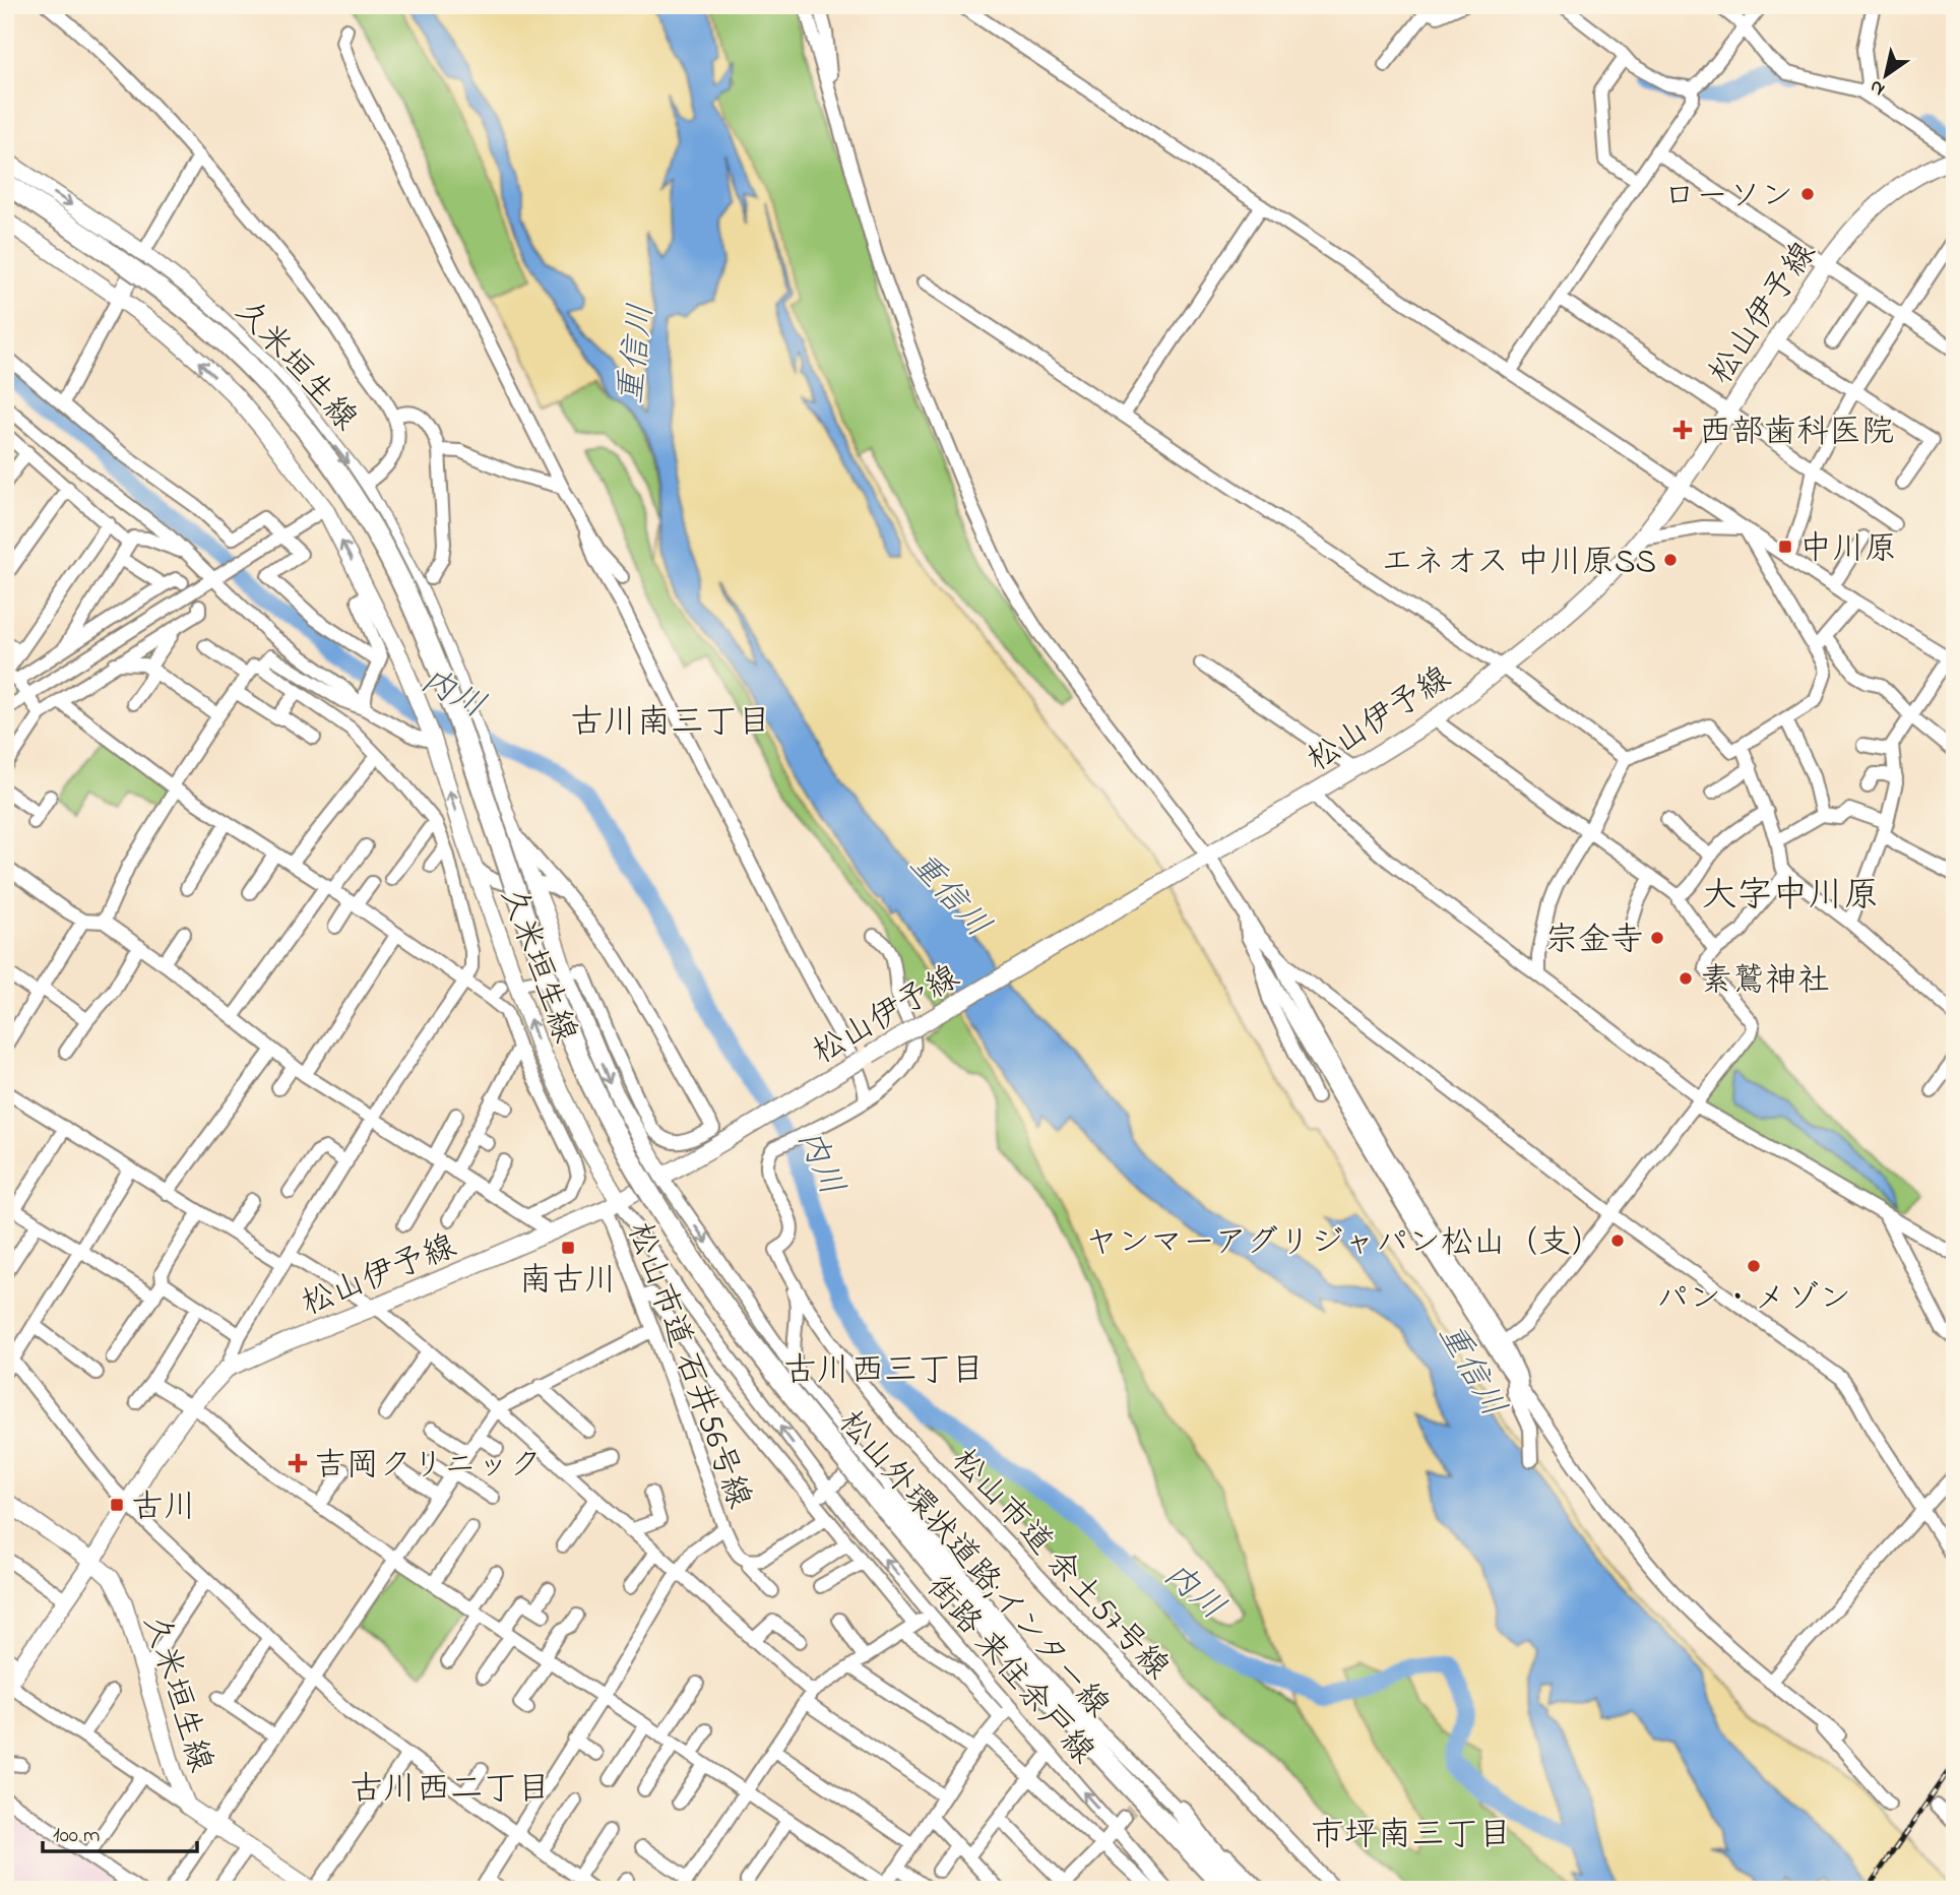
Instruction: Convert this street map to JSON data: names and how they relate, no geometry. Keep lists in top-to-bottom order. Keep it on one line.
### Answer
{"streets":{"highway":["松山外環状道路;インター線"],"main road":["松山伊予線","久米垣生線"],"street":["松山市道 石井56号線","松山市道 余土57号線","街路 来住余戸線"]},"crossings":[["松山伊予線","久米垣生線"],["松山伊予線","松山市道 石井56号線"],["松山伊予線","街路 来住余戸線"],["久米垣生線","松山市道 石井56号線"],["久米垣生線","街路 来住余戸線"],["松山市道 石井56号線","街路 来住余戸線"]],"districts":["古川南三丁目","大字中川原","古川西三丁目","古川西二丁目","市坪南三丁目"],"water":["重信川","内川"],"places":{"other":["ローソン","エネオス 中川原SS","宗金寺","素鷲神社","ヤンマーアグリジャパン松山（支）","パン・メゾン"],"health":["西部歯科医院","吉岡クリニック"],"transit":["中川原","南古川","古川"]},"scale_bar":"100 m","north":"bottom left"}
